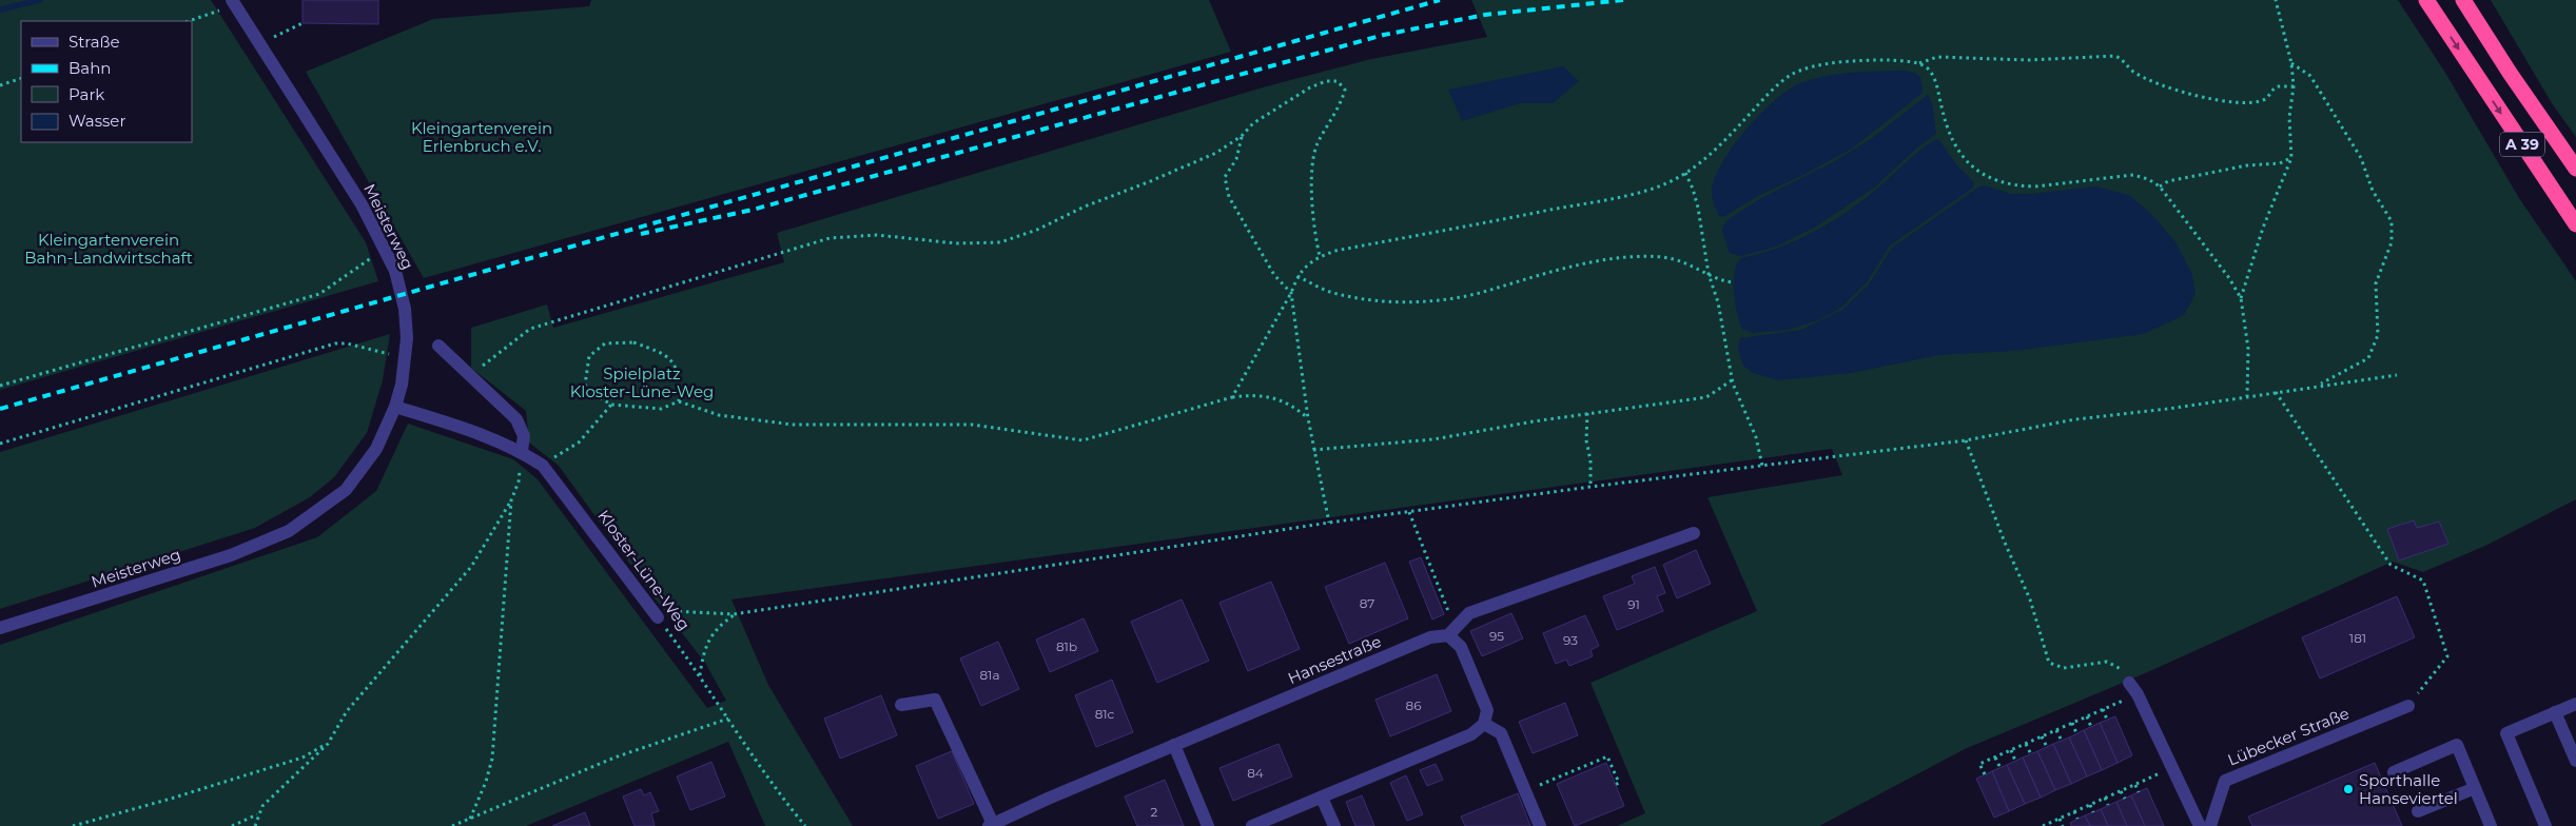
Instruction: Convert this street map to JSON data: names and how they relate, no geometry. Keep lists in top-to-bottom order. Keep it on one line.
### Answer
{"streets":{"highway":["A 39"],"street":["Meisterweg","Kloster-Lüne-Weg","Hansestraße","Lübecker Straße"]},"crossings":[["Meisterweg","Kloster-Lüne-Weg"]],"parks":["Kleingartenverein Erlenbruch e.V.","Kleingartenverein Bahn-Landwirtschaft","Spielplatz Kloster-Lüne-Weg"],"places":["Sporthalle Hanseviertel"],"house_numbers":["87","91","95","181","93","81b","81a","86","81c","84","2"],"legend":["Straße","Bahn","Park","Wasser"]}
